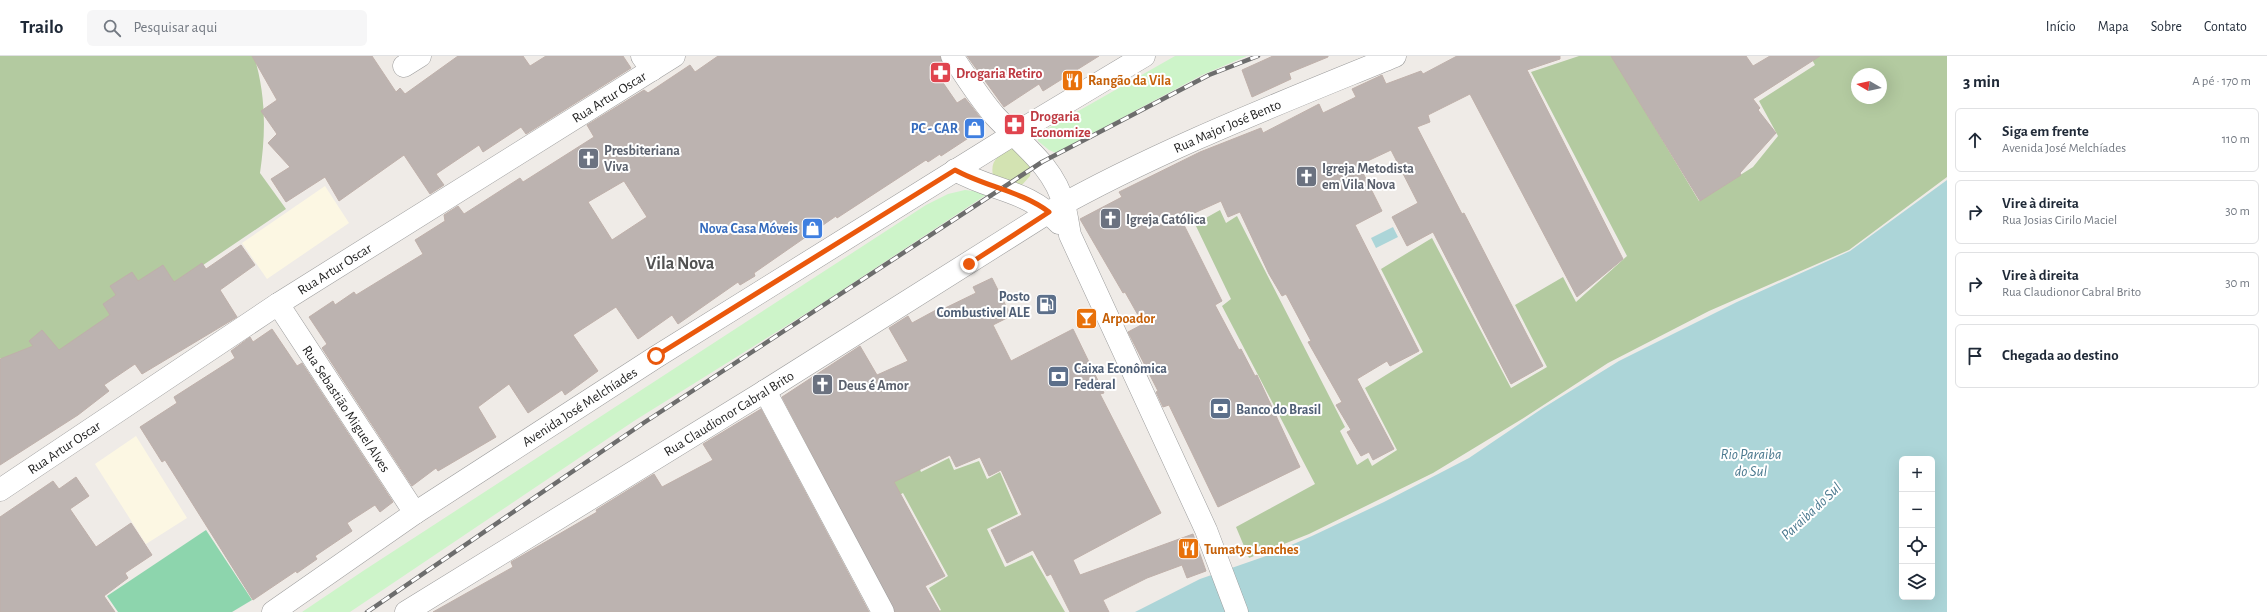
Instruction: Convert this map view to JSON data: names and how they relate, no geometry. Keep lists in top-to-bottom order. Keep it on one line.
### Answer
{"streets":{"street":["Rua Artur Oscar","Rua Major José Bento","Avenida José Melchíades","Rua Sebastião Miguel Alves","Rua Claudionor Cabral Brito"]},"crossings":[["Rua Artur Oscar","Rua Sebastião Miguel Alves"],["Rua Major José Bento","Rua Claudionor Cabral Brito"],["Avenida José Melchíades","Rua Sebastião Miguel Alves"]],"districts":["Vila Nova"],"water":["Rio Paraiba do Sul","Paraiba do Sul"],"places":{"pharmacy":["Drogaria Retiro","Drogaria Economize"],"restaurant":["Rangão da Vila","Tumatys Lanches"],"shop":["PC - CAR","Nova Casa Móveis"],"church":["Presbiteriana Viva","Igreja Metodista em Vila Nova","Igreja Católica","Deus é Amor"],"fuel station":["Posto Combustivel ALE"],"bar":["Arpoador"],"bank":["Caixa Econômica Federal","Banco do Brasil"]},"north":"left","page":{"header":"Trailo","search":"Pesquisar aqui","nav":["Início","Mapa","Sobre","Contato"],"heading":["3 min","A pé · 170 m"],"list":[["Siga em frente","Avenida José Melchíades","110 m"],["Vire à direita","Rua Josias Cirilo Maciel","30 m"],["Vire à direita","Rua Claudionor Cabral Brito","30 m"],"Chegada ao destino"],"map_buttons":["+","−"]}}
